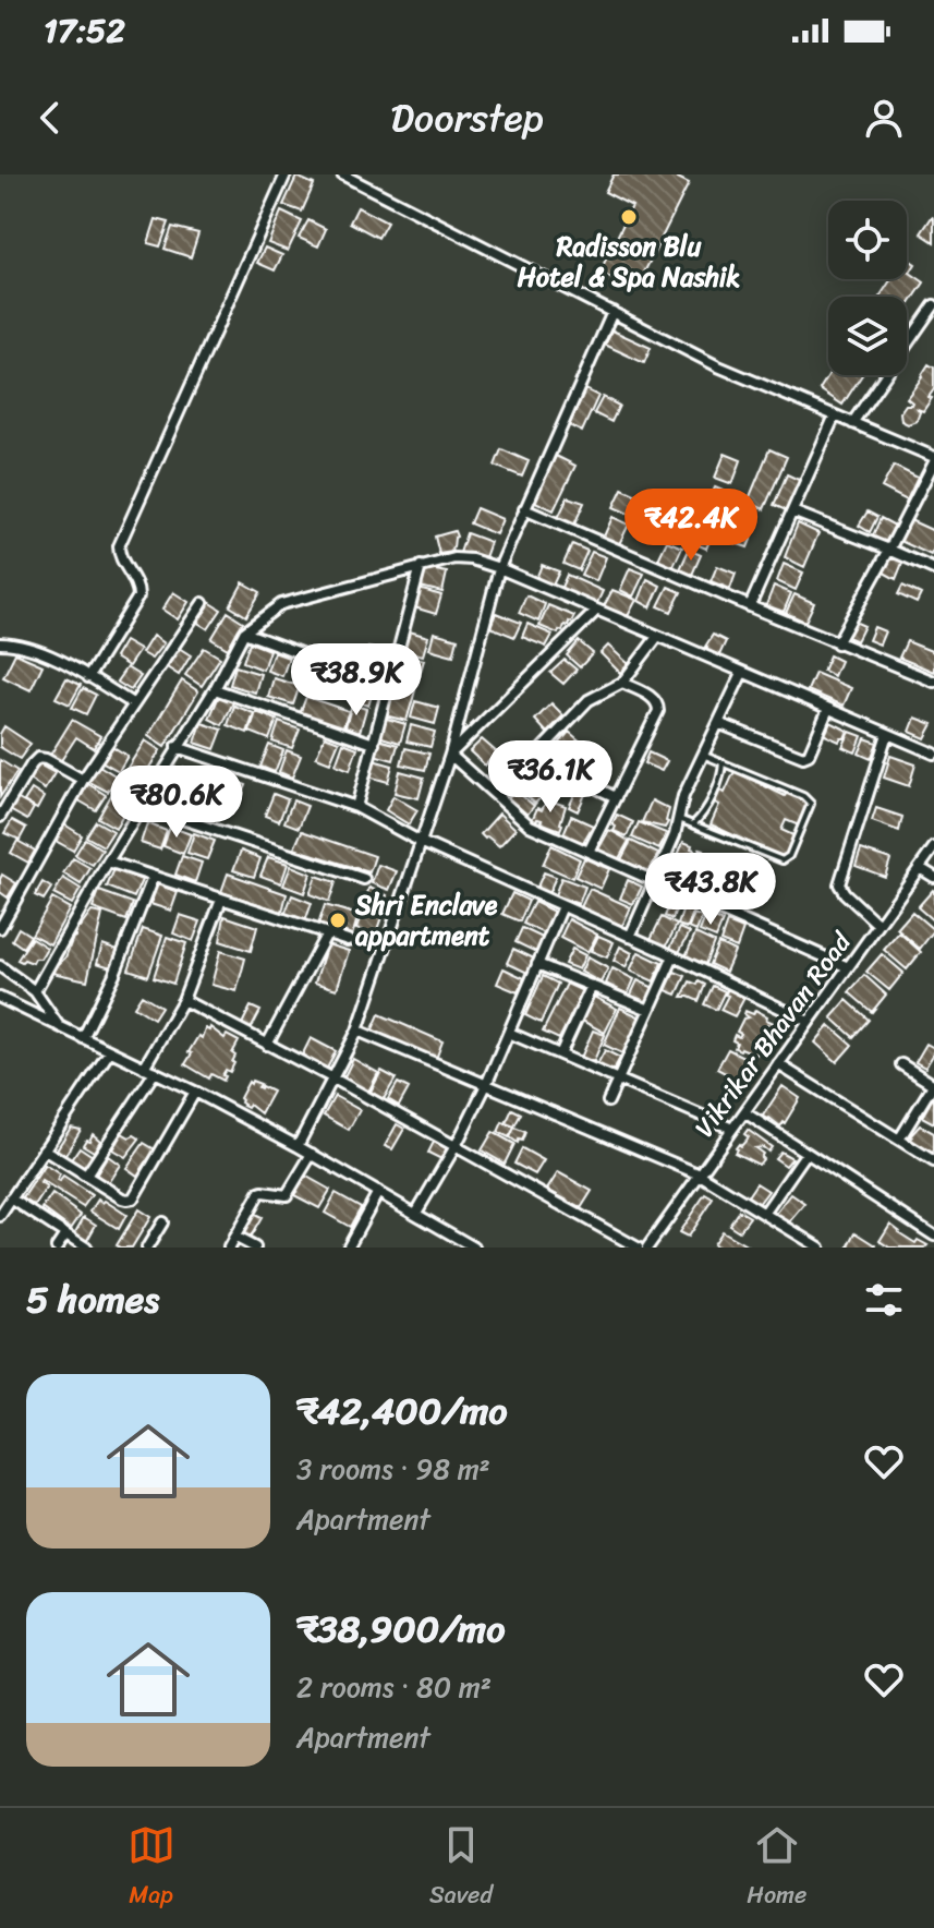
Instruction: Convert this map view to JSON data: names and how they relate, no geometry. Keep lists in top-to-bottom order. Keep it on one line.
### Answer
{"streets":{"street":["Vikrikar Bhavan Road"]},"places":["Radisson Blu Hotel & Spa Nashik","Shri Enclave appartment"],"page":{"status":"17:52","header":"Doorstep","price":["₹42.4K","₹38.9K","₹36.1K","₹80.6K","₹43.8K"],"heading":"5 homes","list":[{"name":"₹42,400/mo","note":"3 rooms · 98 m² · Apartment"},{"name":"₹38,900/mo","note":"2 rooms · 80 m² · Apartment"}],"tabs":["Map","Saved","Home"]}}
